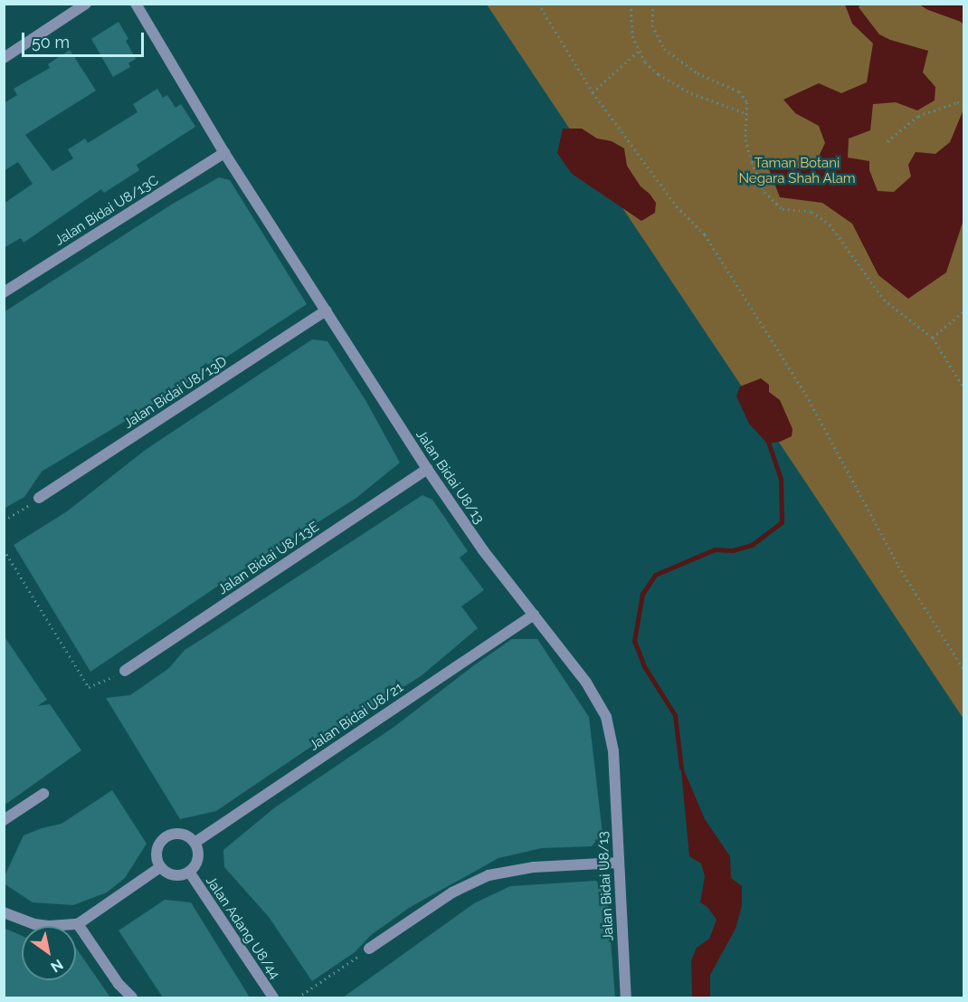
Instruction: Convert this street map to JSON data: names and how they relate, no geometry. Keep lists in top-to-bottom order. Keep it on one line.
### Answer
{"streets":{"street":["Jalan Bidai U8/13C","Jalan Bidai U8/13D","Jalan Bidai U8/13","Jalan Bidai U8/13E","Jalan Bidai U8/21","Jalan Adang U8/44"]},"crossings":[["Jalan Bidai U8/13C","Jalan Bidai U8/13"],["Jalan Bidai U8/13D","Jalan Bidai U8/13"],["Jalan Bidai U8/13","Jalan Bidai U8/13E"],["Jalan Bidai U8/13","Jalan Bidai U8/21"],["Jalan Bidai U8/21","Jalan Adang U8/44"]],"parks":["Taman Botani Negara Shah Alam"],"scale_bar":"50 m","north":"bottom right"}
